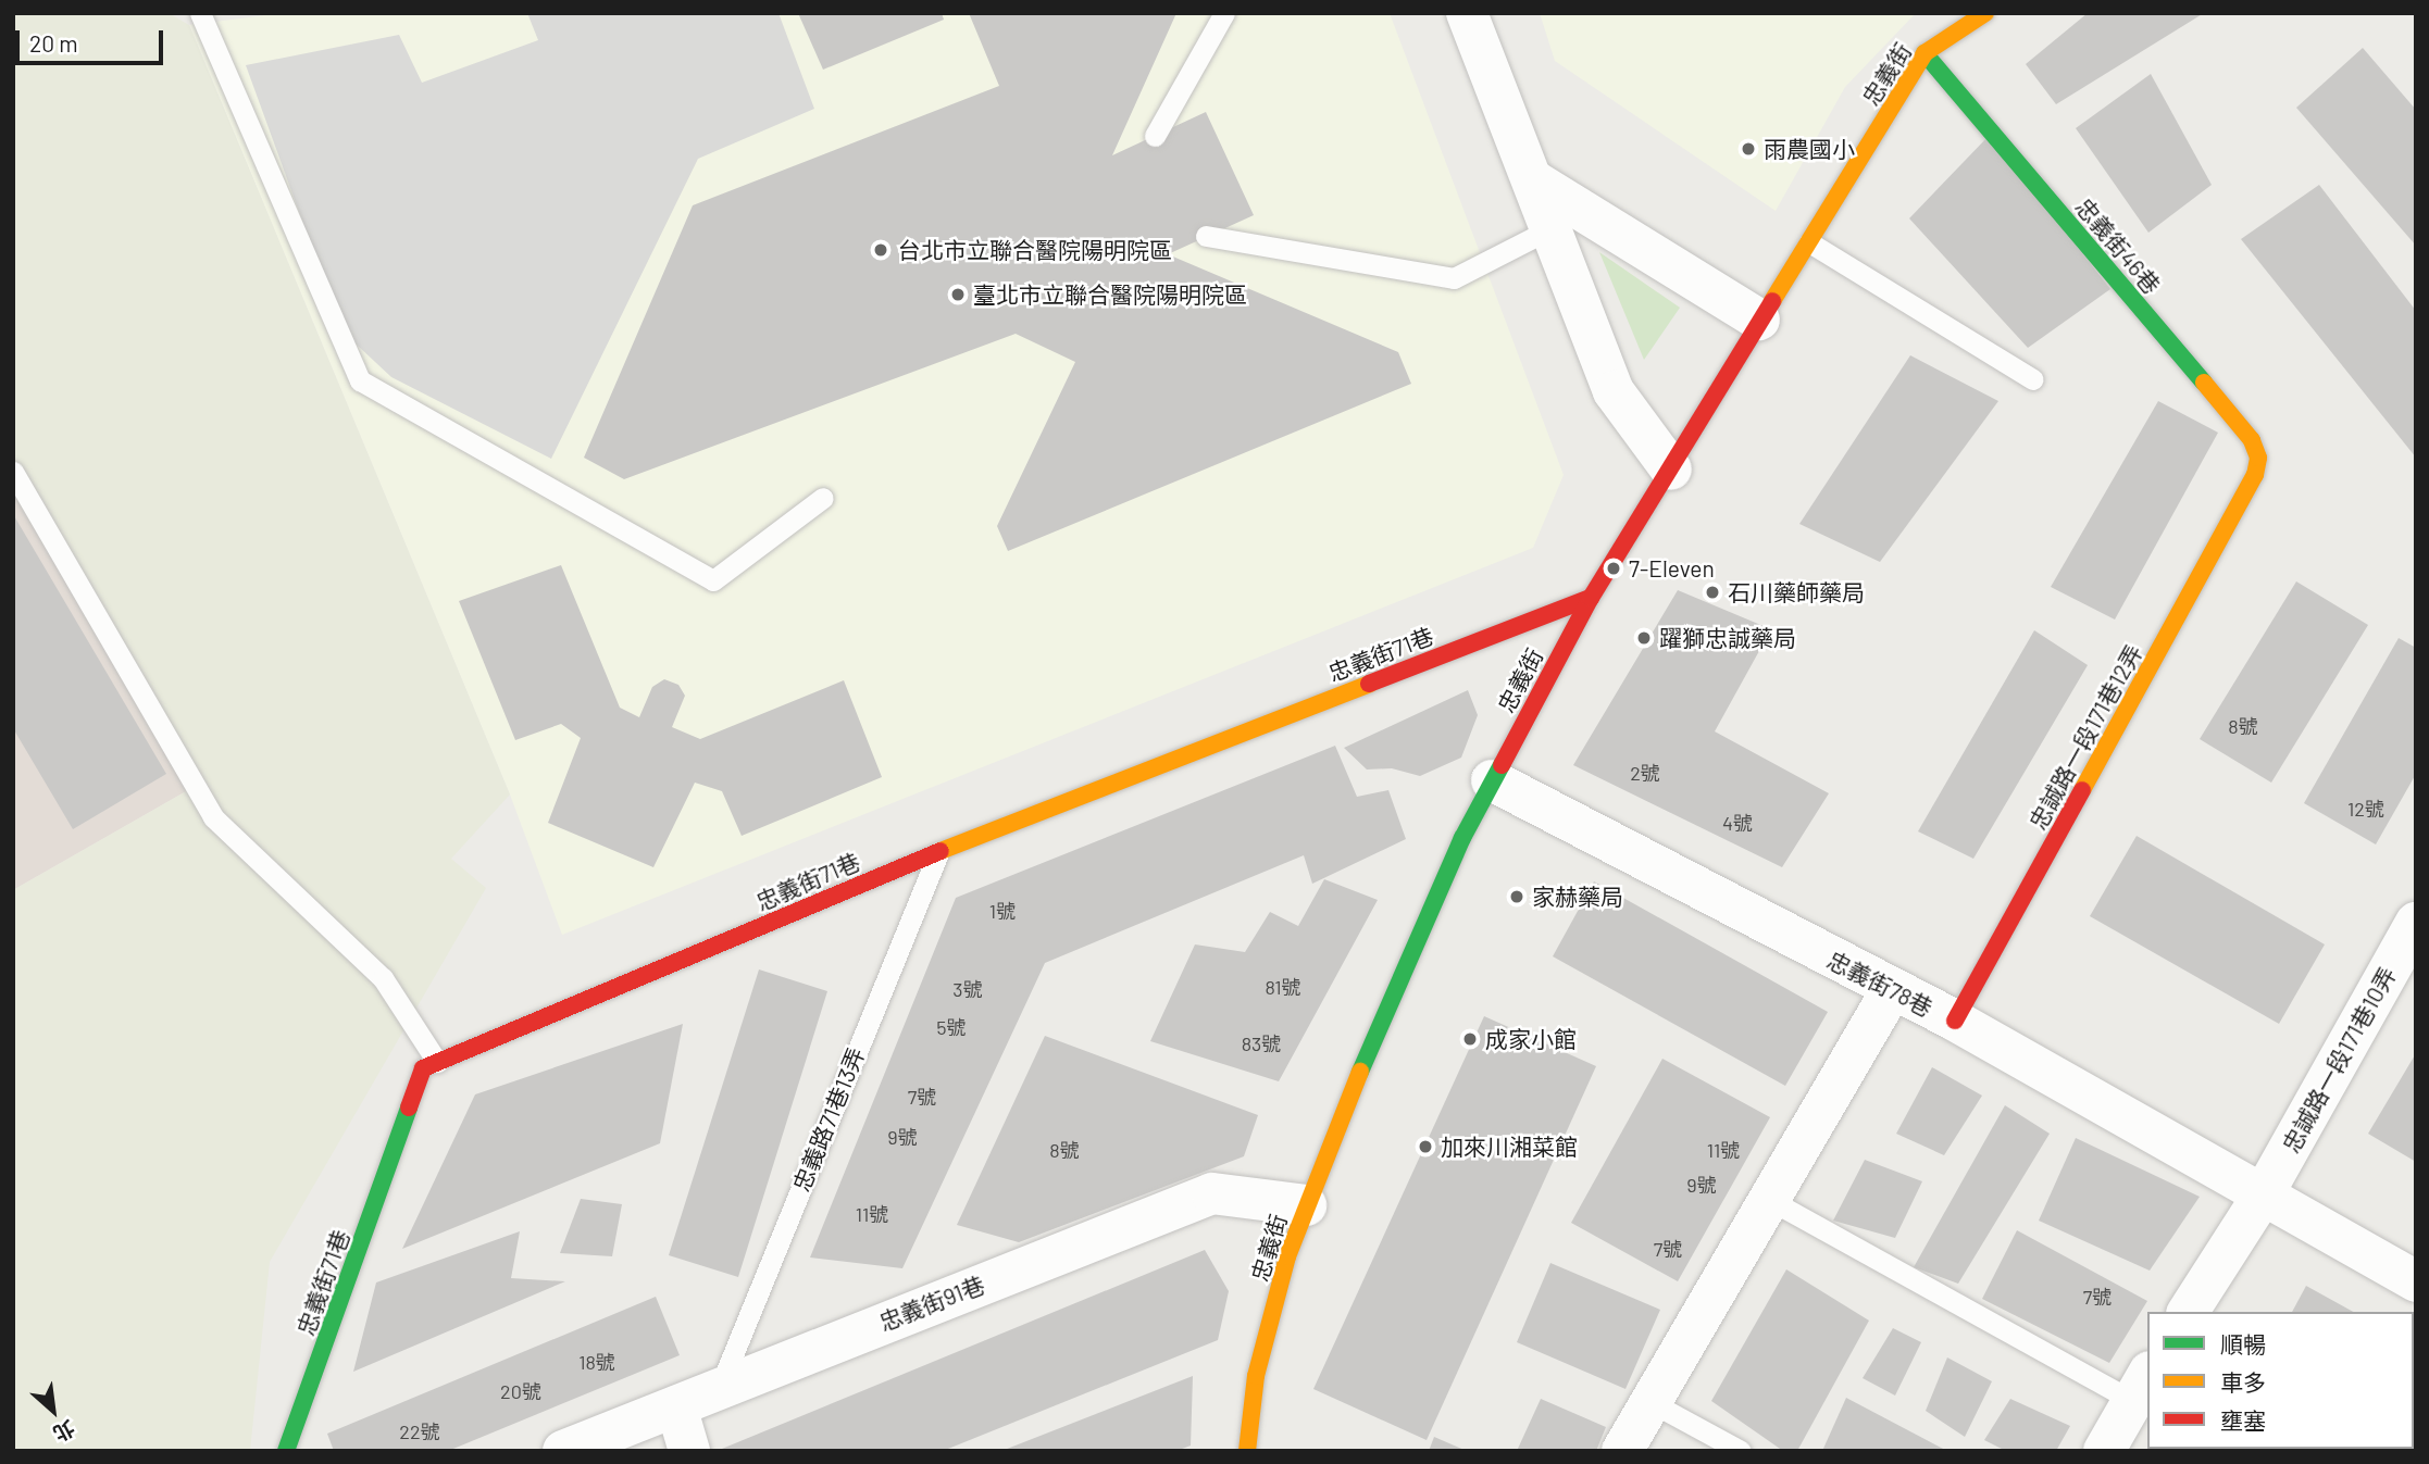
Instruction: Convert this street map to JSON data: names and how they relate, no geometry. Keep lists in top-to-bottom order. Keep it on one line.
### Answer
{"streets":{"street":["忠義街","忠義街46巷","忠義街71巷","忠誠路一段171巷12弄","忠義街78巷","忠誠路一段171巷10弄","忠義街91巷"],"lane":["忠義路71巷13弄"]},"crossings":[["忠義街","忠義街46巷"],["忠義街","忠義街71巷"],["忠義街","忠義街78巷"],["忠義街","忠義街91巷"],["忠義街46巷","忠誠路一段171巷12弄"],["忠義街71巷","忠義路71巷13弄"],["忠誠路一段171巷12弄","忠義街78巷"],["忠義街78巷","忠誠路一段171巷10弄"],["忠義路71巷13弄","忠義街91巷"]],"places":["雨農國小","台北市立聯合醫院陽明院區","臺北市立聯合醫院陽明院區","7-Eleven","石川藥師藥局","躍獅忠誠藥局","家赫藥局","成家小館","加來川湘菜館"],"house_numbers":["8號","2號","12號","4號","1號","81號","3號","5號","83號","7號","9號","8號","11號","9號","11號","7號","7號","18號","20號","22號"],"legend":["順暢","車多","壅塞"],"scale_bar":"20 m","north":"bottom right"}
